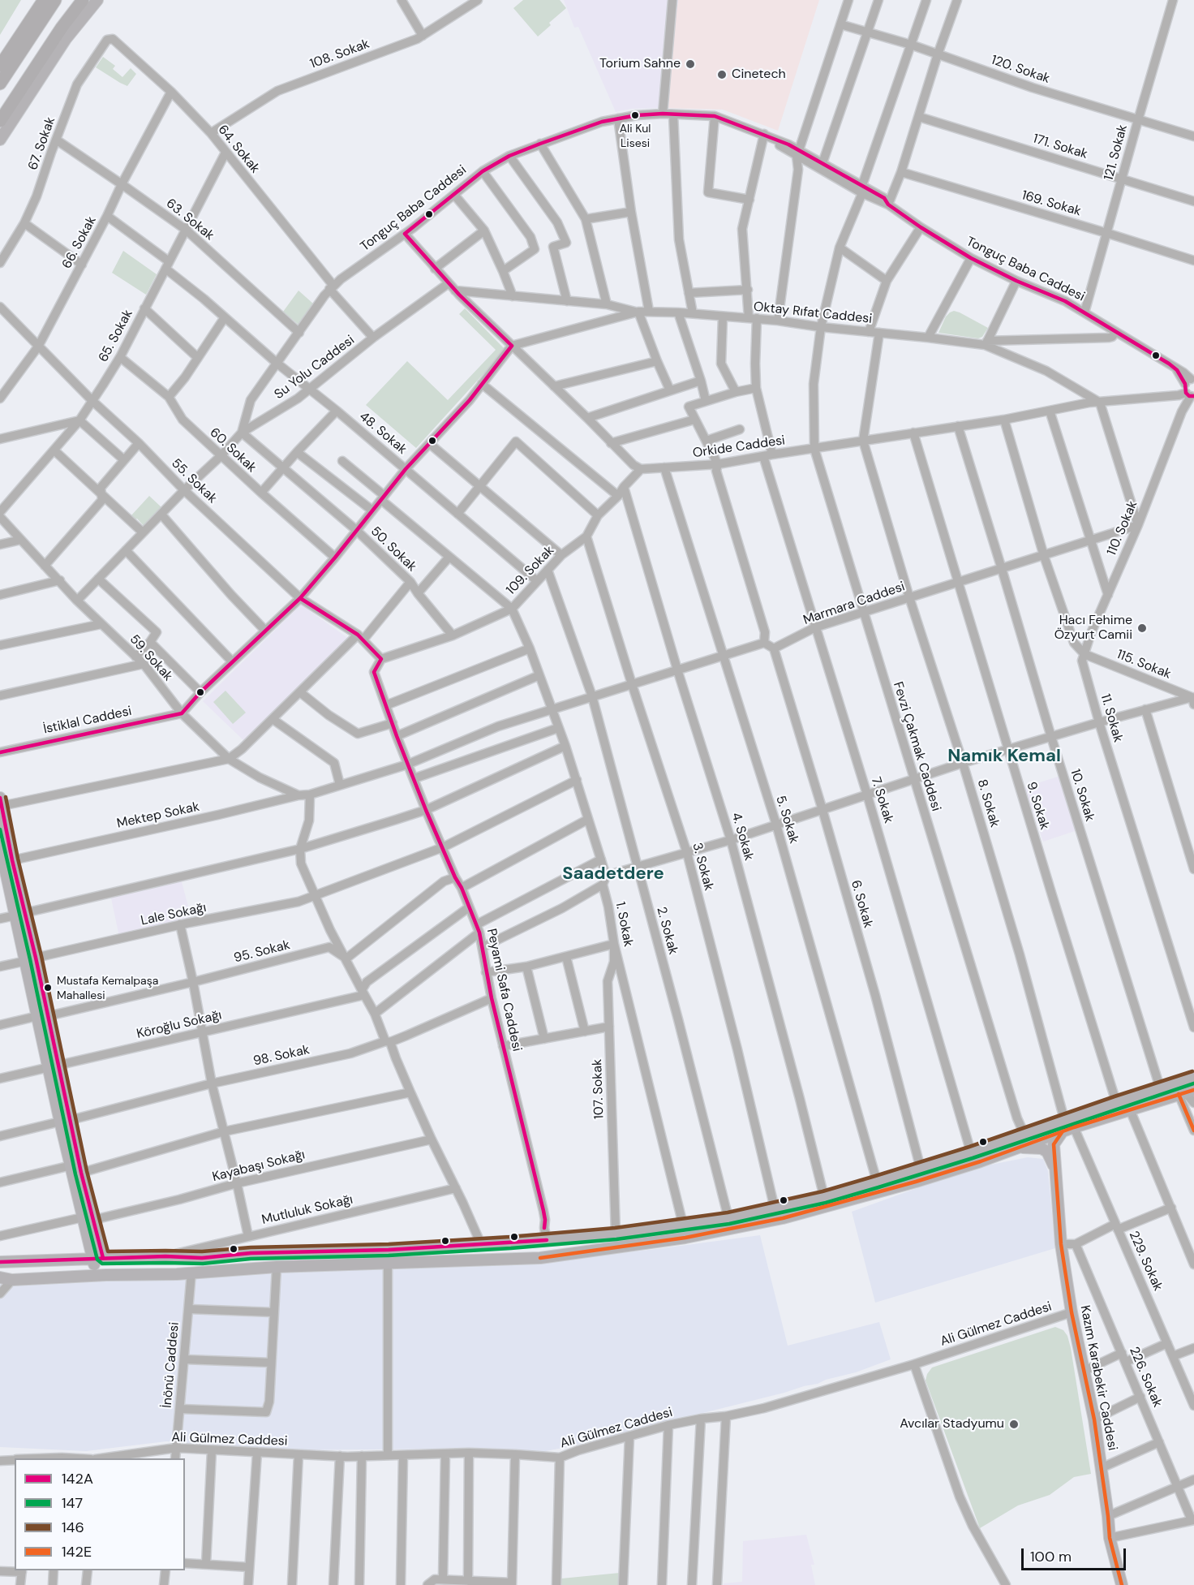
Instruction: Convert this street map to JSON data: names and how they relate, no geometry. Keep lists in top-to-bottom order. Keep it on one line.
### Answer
{"streets":{"main road":["Kazım Karabekir Caddesi"],"street":["108. Sokak","120. Sokak","67. Sokak","171. Sokak","64. Sokak","121. Sokak","169. Sokak","Tonguç Baba Caddesi","63. Sokak","66. Sokak","Oktay Rıfat Caddesi","65. Sokak","Su Yolu Caddesi","48. Sokak","Orkide Caddesi","60. Sokak","55. Sokak","110. Sokak","50. Sokak","109. Sokak","Marmara Caddesi","59. Sokak","115. Sokak","11. Sokak","İstiklal Caddesi","Fevzi Çakmak Caddesi","10. Sokak","7. Sokak","8. Sokak","9. Sokak","Mektep Sokak","5. Sokak","4. Sokak","3. Sokak","6. Sokak","Lale Sokağı","1. Sokak","2. Sokak","95. Sokak","Peyami Safa Caddesi","Köroğlu Sokağı","98. Sokak","107. Sokak","Kayabaşı Sokağı","Mutluluk Sokağı","229. Sokak","Ali Gülmez Caddesi","İnönü Caddesi","226. Sokak"]},"crossings":[["108. Sokak","64. Sokak"],["120. Sokak","121. Sokak"],["120. Sokak","Fevzi Çakmak Caddesi"],["67. Sokak","64. Sokak"],["67. Sokak","63. Sokak"],["171. Sokak","121. Sokak"],["64. Sokak","Tonguç Baba Caddesi"],["64. Sokak","66. Sokak"],["64. Sokak","65. Sokak"],["64. Sokak","Su Yolu Caddesi"],["121. Sokak","169. Sokak"],["121. Sokak","Tonguç Baba Caddesi"],["Tonguç Baba Caddesi","63. Sokak"],["Tonguç Baba Caddesi","Su Yolu Caddesi"],["Tonguç Baba Caddesi","48. Sokak"],["Tonguç Baba Caddesi","Orkide Caddesi"],["Tonguç Baba Caddesi","110. Sokak"],["Tonguç Baba Caddesi","50. Sokak"],["Tonguç Baba Caddesi","Fevzi Çakmak Caddesi"],["Tonguç Baba Caddesi","7. Sokak"],["63. Sokak","66. Sokak"],["63. Sokak","65. Sokak"],["66. Sokak","48. Sokak"],["66. Sokak","55. Sokak"],["Oktay Rıfat Caddesi","Orkide Caddesi"],["Oktay Rıfat Caddesi","Fevzi Çakmak Caddesi"],["Oktay Rıfat Caddesi","7. Sokak"],["65. Sokak","48. Sokak"],["65. Sokak","60. Sokak"],["65. Sokak","55. Sokak"],["Su Yolu Caddesi","48. Sokak"],["Su Yolu Caddesi","60. Sokak"],["Su Yolu Caddesi","55. Sokak"],["Su Yolu Caddesi","50. Sokak"],["Su Yolu Caddesi","59. Sokak"],["48. Sokak","109. Sokak"],["Orkide Caddesi","110. Sokak"],["Orkide Caddesi","109. Sokak"],["Orkide Caddesi","11. Sokak"],["Orkide Caddesi","Fevzi Çakmak Caddesi"],["Orkide Caddesi","10. Sokak"],["Orkide Caddesi","7. Sokak"],["Orkide Caddesi","8. Sokak"],["Orkide Caddesi","9. Sokak"],["Orkide Caddesi","5. Sokak"],["55. Sokak","109. Sokak"],["55. Sokak","Peyami Safa Caddesi"],["110. Sokak","Marmara Caddesi"],["110. Sokak","115. Sokak"],["110. Sokak","11. Sokak"],["50. Sokak","109. Sokak"],["109. Sokak","4. Sokak"],["109. Sokak","3. Sokak"],["109. Sokak","1. Sokak"],["109. Sokak","2. Sokak"],["109. Sokak","Peyami Safa Caddesi"],["Marmara Caddesi","11. Sokak"],["Marmara Caddesi","Fevzi Çakmak Caddesi"],["Marmara Caddesi","10. Sokak"],["Marmara Caddesi","7. Sokak"],["Marmara Caddesi","8. Sokak"],["Marmara Caddesi","9. Sokak"],["Marmara Caddesi","6. Sokak"],["59. Sokak","İstiklal Caddesi"],["59. Sokak","Mektep Sokak"],["115. Sokak","11. Sokak"],["Mektep Sokak","1. Sokak"],["Mektep Sokak","Peyami Safa Caddesi"],["Lale Sokağı","1. Sokak"],["Lale Sokağı","Peyami Safa Caddesi"],["1. Sokak","107. Sokak"],["Peyami Safa Caddesi","98. Sokak"],["Ali Gülmez Caddesi","İnönü Caddesi"],["Ali Gülmez Caddesi","Kazım Karabekir Caddesi"]],"districts":["Namık Kemal","Saadetdere"],"places":["Torium Sahne","Cinetech","Ali Kul Lisesi","Hacı Fehime Özyurt Camii","Mustafa Kemalpaşa Mahallesi","Avcılar Stadyumu"],"lines":["transit line 142A","transit line 146","transit line 147","transit line 142E"],"legend":["142A","147","146","142E"],"scale_bar":"100 m"}
